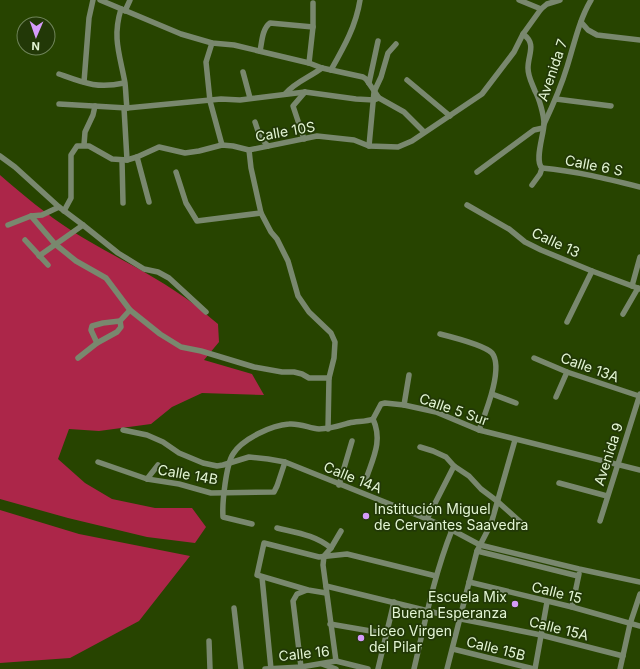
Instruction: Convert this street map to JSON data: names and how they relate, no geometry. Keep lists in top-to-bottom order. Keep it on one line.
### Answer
{"streets":{"street":["Avenida 7","Calle 10S","Calle 6 S","Calle 13","Calle 13A","Calle 5 Sur","Avenida 9","Calle 14B","Calle 14A","Calle 15","Calle 15A","Calle 15B","Calle 16"]},"crossings":[["Calle 13A","Avenida 9"],["Calle 5 Sur","Avenida 9"],["Calle 14B","Calle 14A"]],"places":["Institución Miguel de Cervantes Saavedra","Escuela Mix Buena Esperanza","Liceo Virgen del Pilar"],"north":"bottom"}
